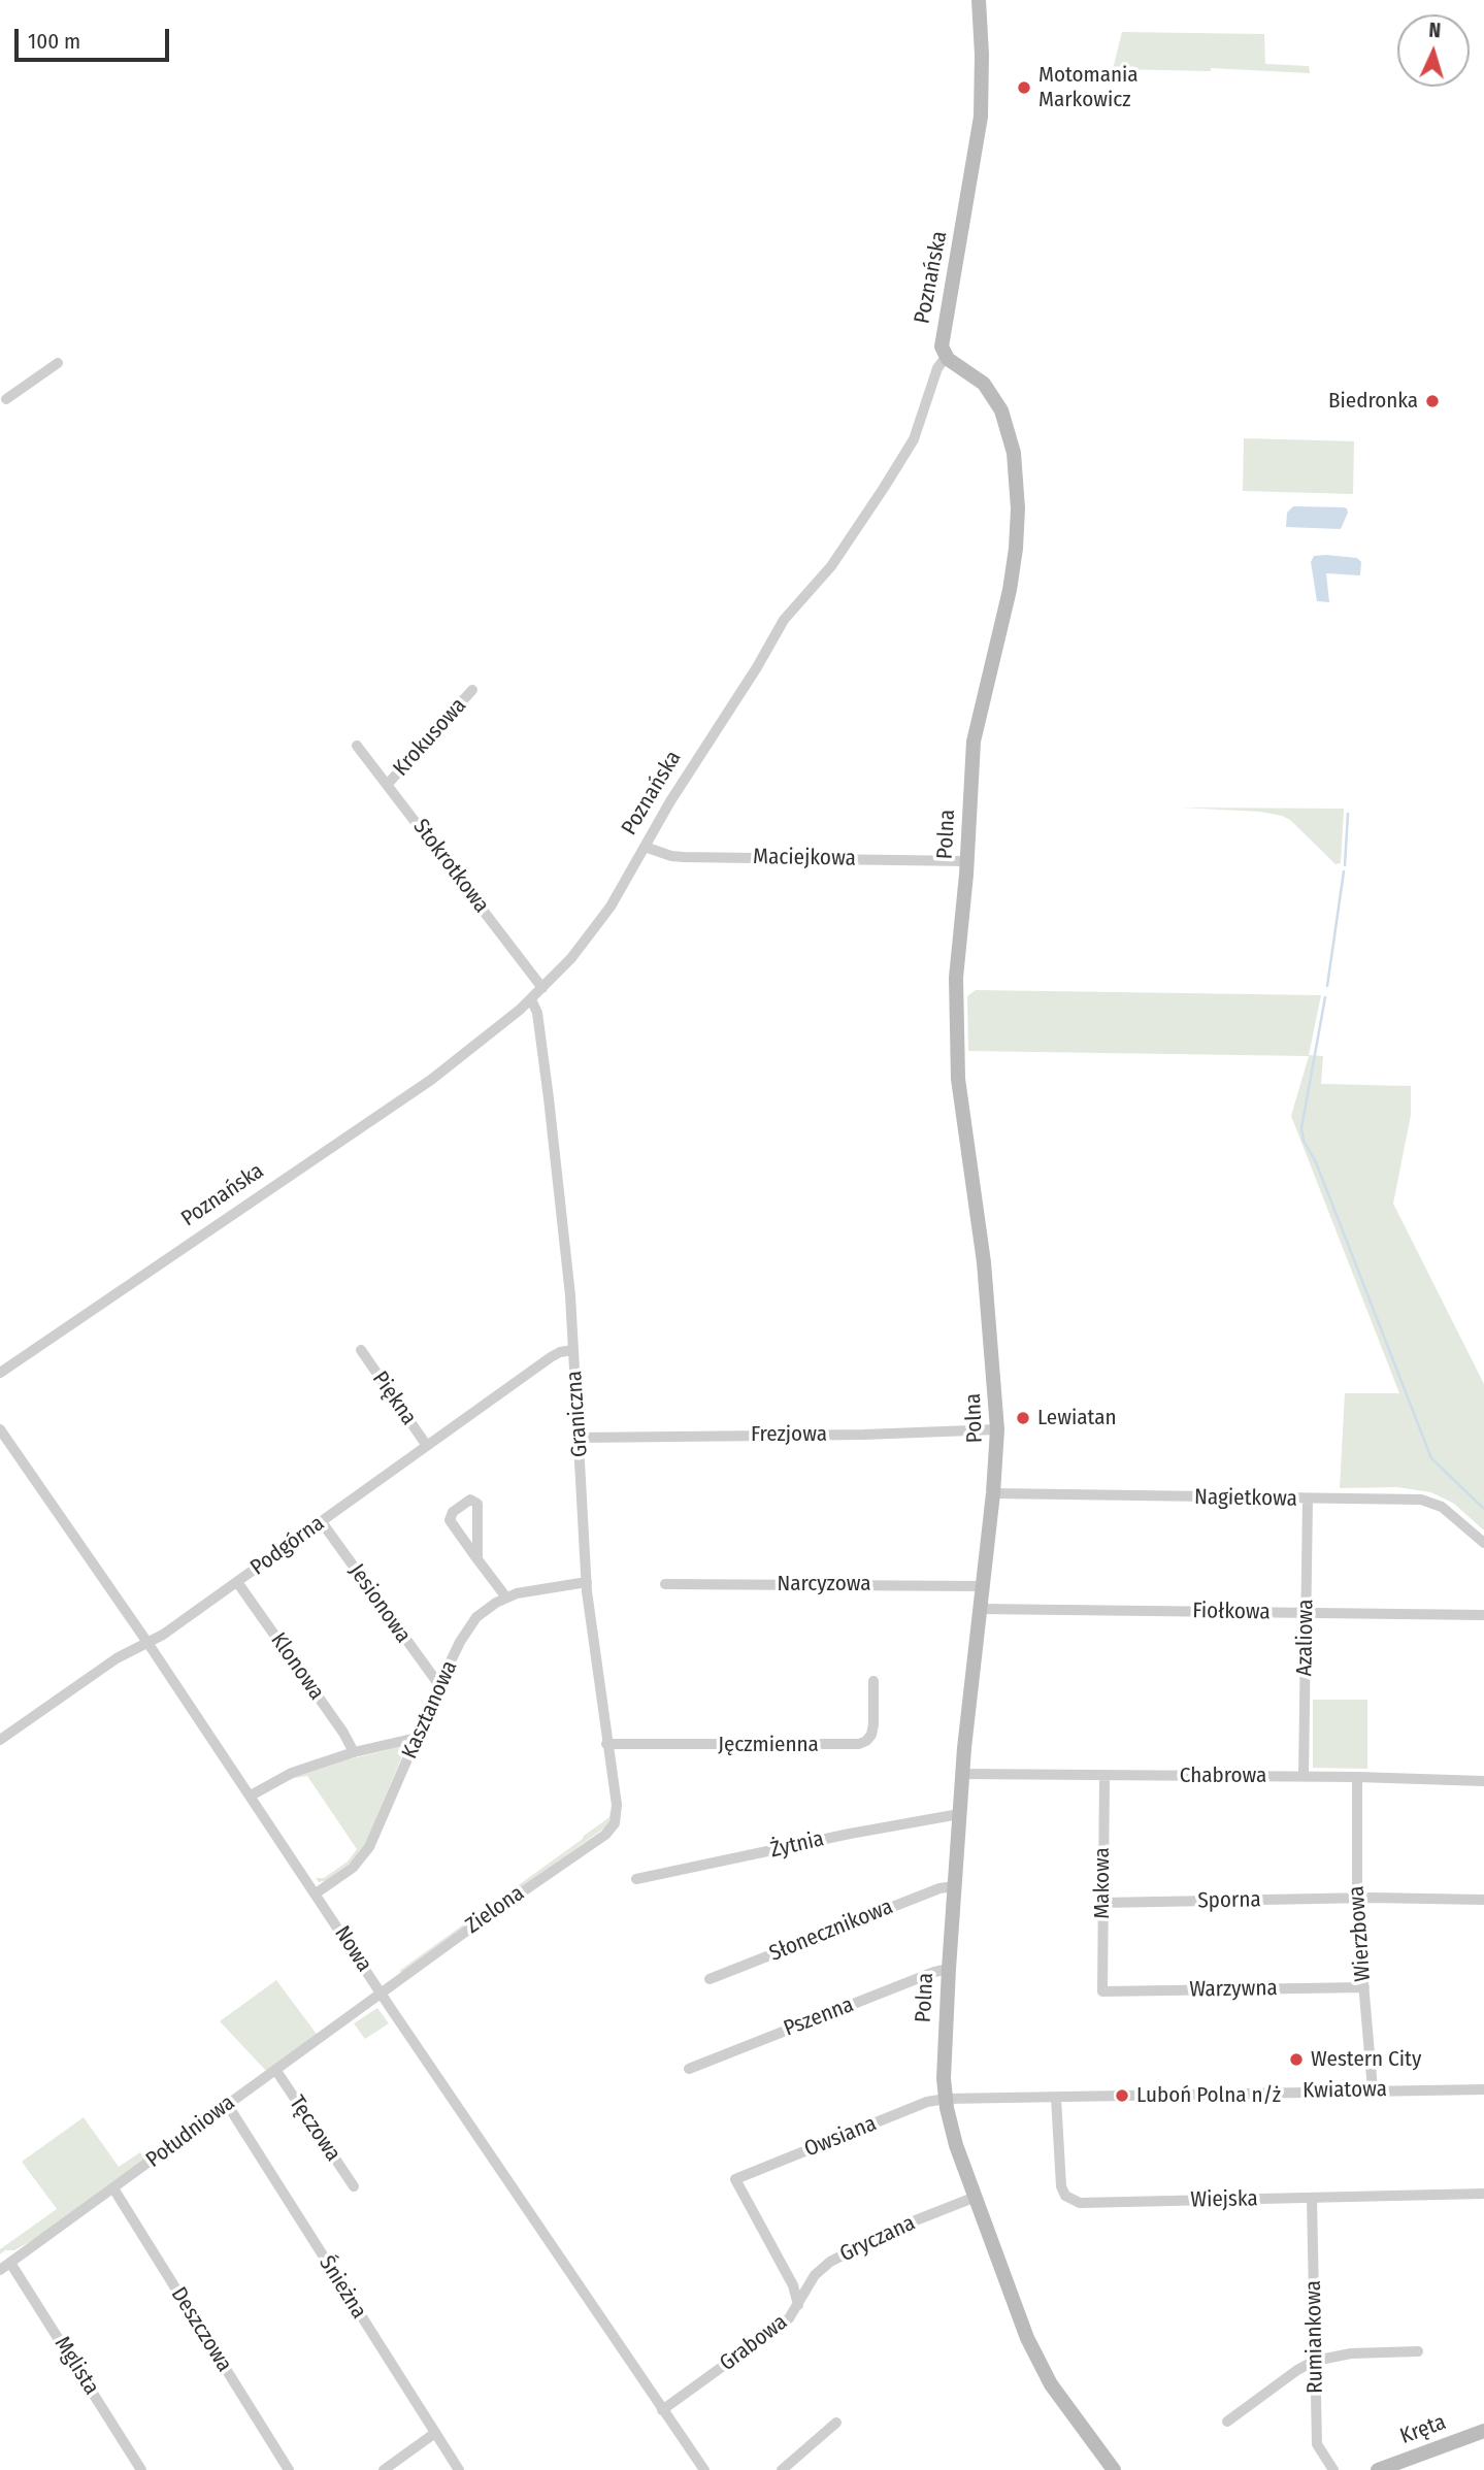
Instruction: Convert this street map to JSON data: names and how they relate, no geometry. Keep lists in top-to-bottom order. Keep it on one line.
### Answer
{"streets":{"street":["Poznańska","Krokusowa","Polna","Maciejkowa","Stokrotkowa","Piękna","Graniczna","Frezjowa","Nagietkowa","Podgórna","Narcyzowa","Jesionowa","Fiołkowa","Azaliowa","Klonowa","Kasztanowa","Jęczmienna","Chabrowa","Żytnia","Makowa","Sporna","Zielona","Słonecznikowa","Wierzbowa","Nowa","Warzywna","Pszenna","Kwiatowa","Tęczowa","Południowa","Owsiana","Wiejska","Gryczana","Śnieżna","Deszczowa","Rumiankowa","Grabowa","Mglista","Kręta"]},"crossings":[["Poznańska","Polna"],["Poznańska","Maciejkowa"],["Poznańska","Stokrotkowa"],["Poznańska","Graniczna"],["Krokusowa","Stokrotkowa"],["Polna","Maciejkowa"],["Polna","Frezjowa"],["Polna","Nagietkowa"],["Polna","Narcyzowa"],["Polna","Fiołkowa"],["Polna","Chabrowa"],["Polna","Żytnia"],["Polna","Słonecznikowa"],["Polna","Pszenna"],["Polna","Kwiatowa"],["Polna","Owsiana"],["Polna","Gryczana"],["Piękna","Podgórna"],["Graniczna","Frezjowa"],["Graniczna","Podgórna"],["Graniczna","Kasztanowa"],["Graniczna","Jęczmienna"],["Graniczna","Zielona"],["Nagietkowa","Azaliowa"],["Podgórna","Jesionowa"],["Podgórna","Klonowa"],["Podgórna","Nowa"],["Jesionowa","Kasztanowa"],["Fiołkowa","Azaliowa"],["Azaliowa","Chabrowa"],["Kasztanowa","Nowa"],["Chabrowa","Makowa"],["Chabrowa","Wierzbowa"],["Makowa","Sporna"],["Makowa","Warzywna"],["Sporna","Wierzbowa"],["Zielona","Nowa"],["Zielona","Południowa"],["Wierzbowa","Warzywna"],["Wierzbowa","Kwiatowa"],["Nowa","Południowa"],["Nowa","Grabowa"],["Kwiatowa","Owsiana"],["Kwiatowa","Wiejska"],["Tęczowa","Południowa"],["Południowa","Śnieżna"],["Południowa","Deszczowa"],["Południowa","Mglista"],["Owsiana","Grabowa"],["Wiejska","Rumiankowa"],["Gryczana","Grabowa"]],"places":["Motomania Markowicz","Biedronka","Lewiatan","Western City","Luboń Polna n/ż"],"scale_bar":"100 m","north":"top"}
